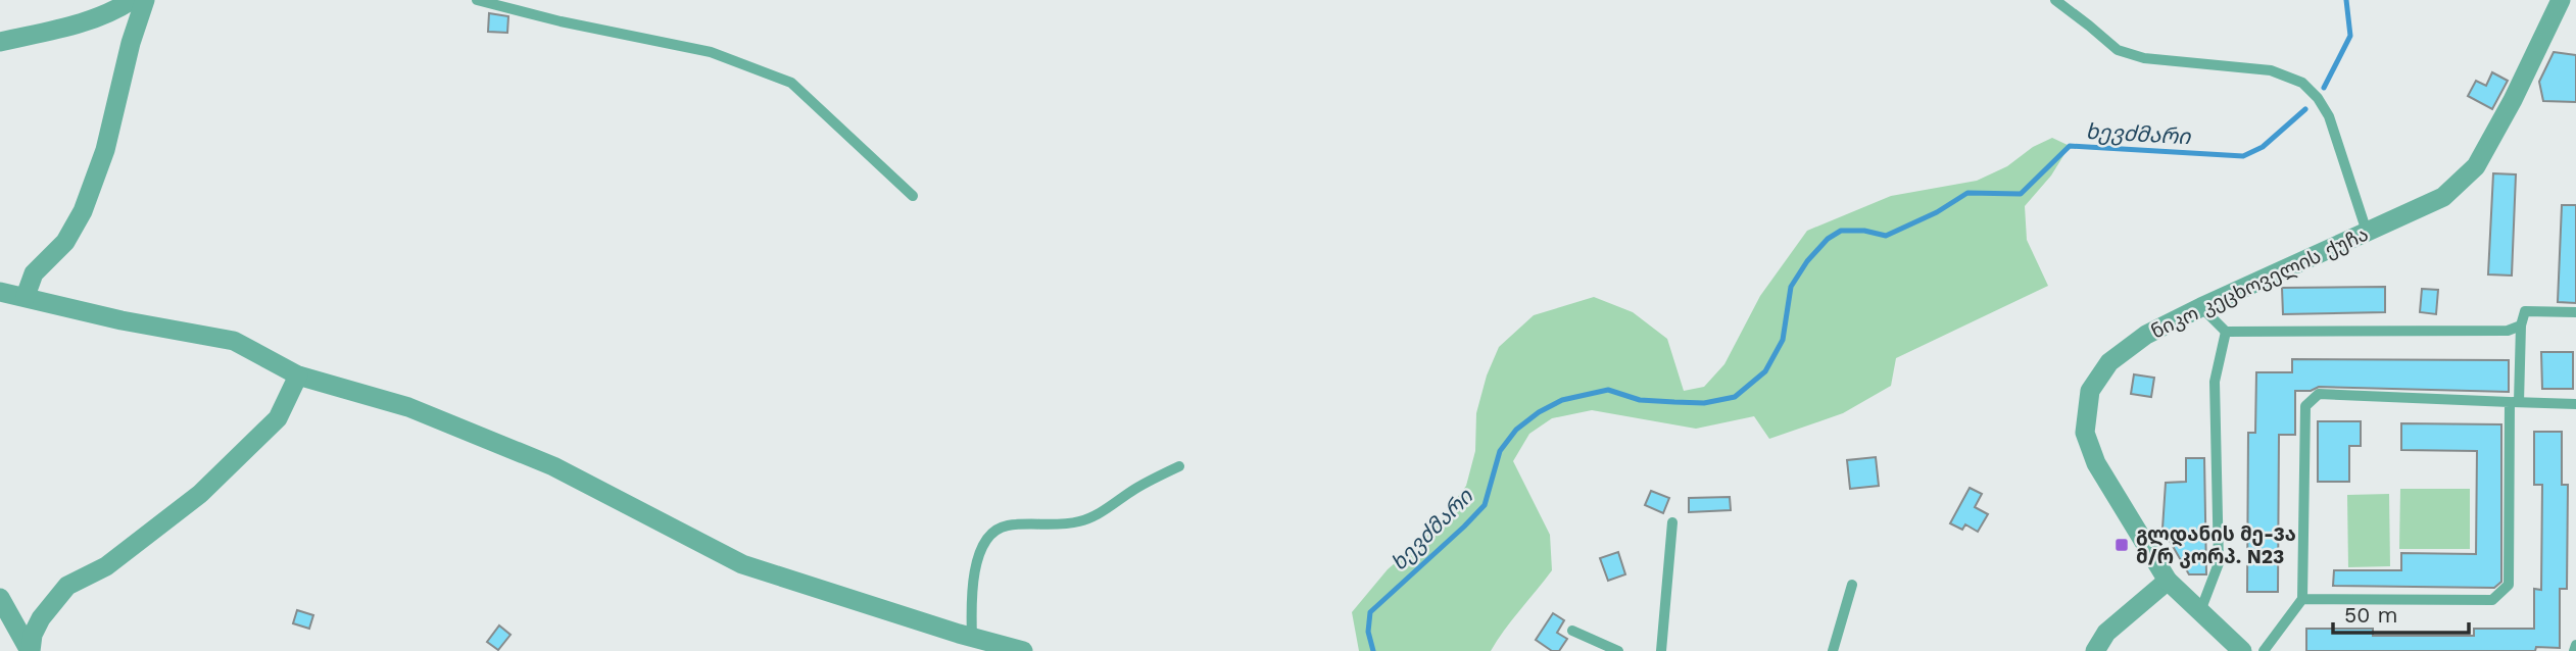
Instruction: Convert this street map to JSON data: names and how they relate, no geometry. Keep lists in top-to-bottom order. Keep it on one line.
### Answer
{"streets":{"street":["ნიკო კეცხოველის ქუჩა"]},"water":["ხევძმარი"],"places":{"transit":["გლდანის მე-3ა მ/რ კორპ. N23"]},"scale_bar":"50 m"}
